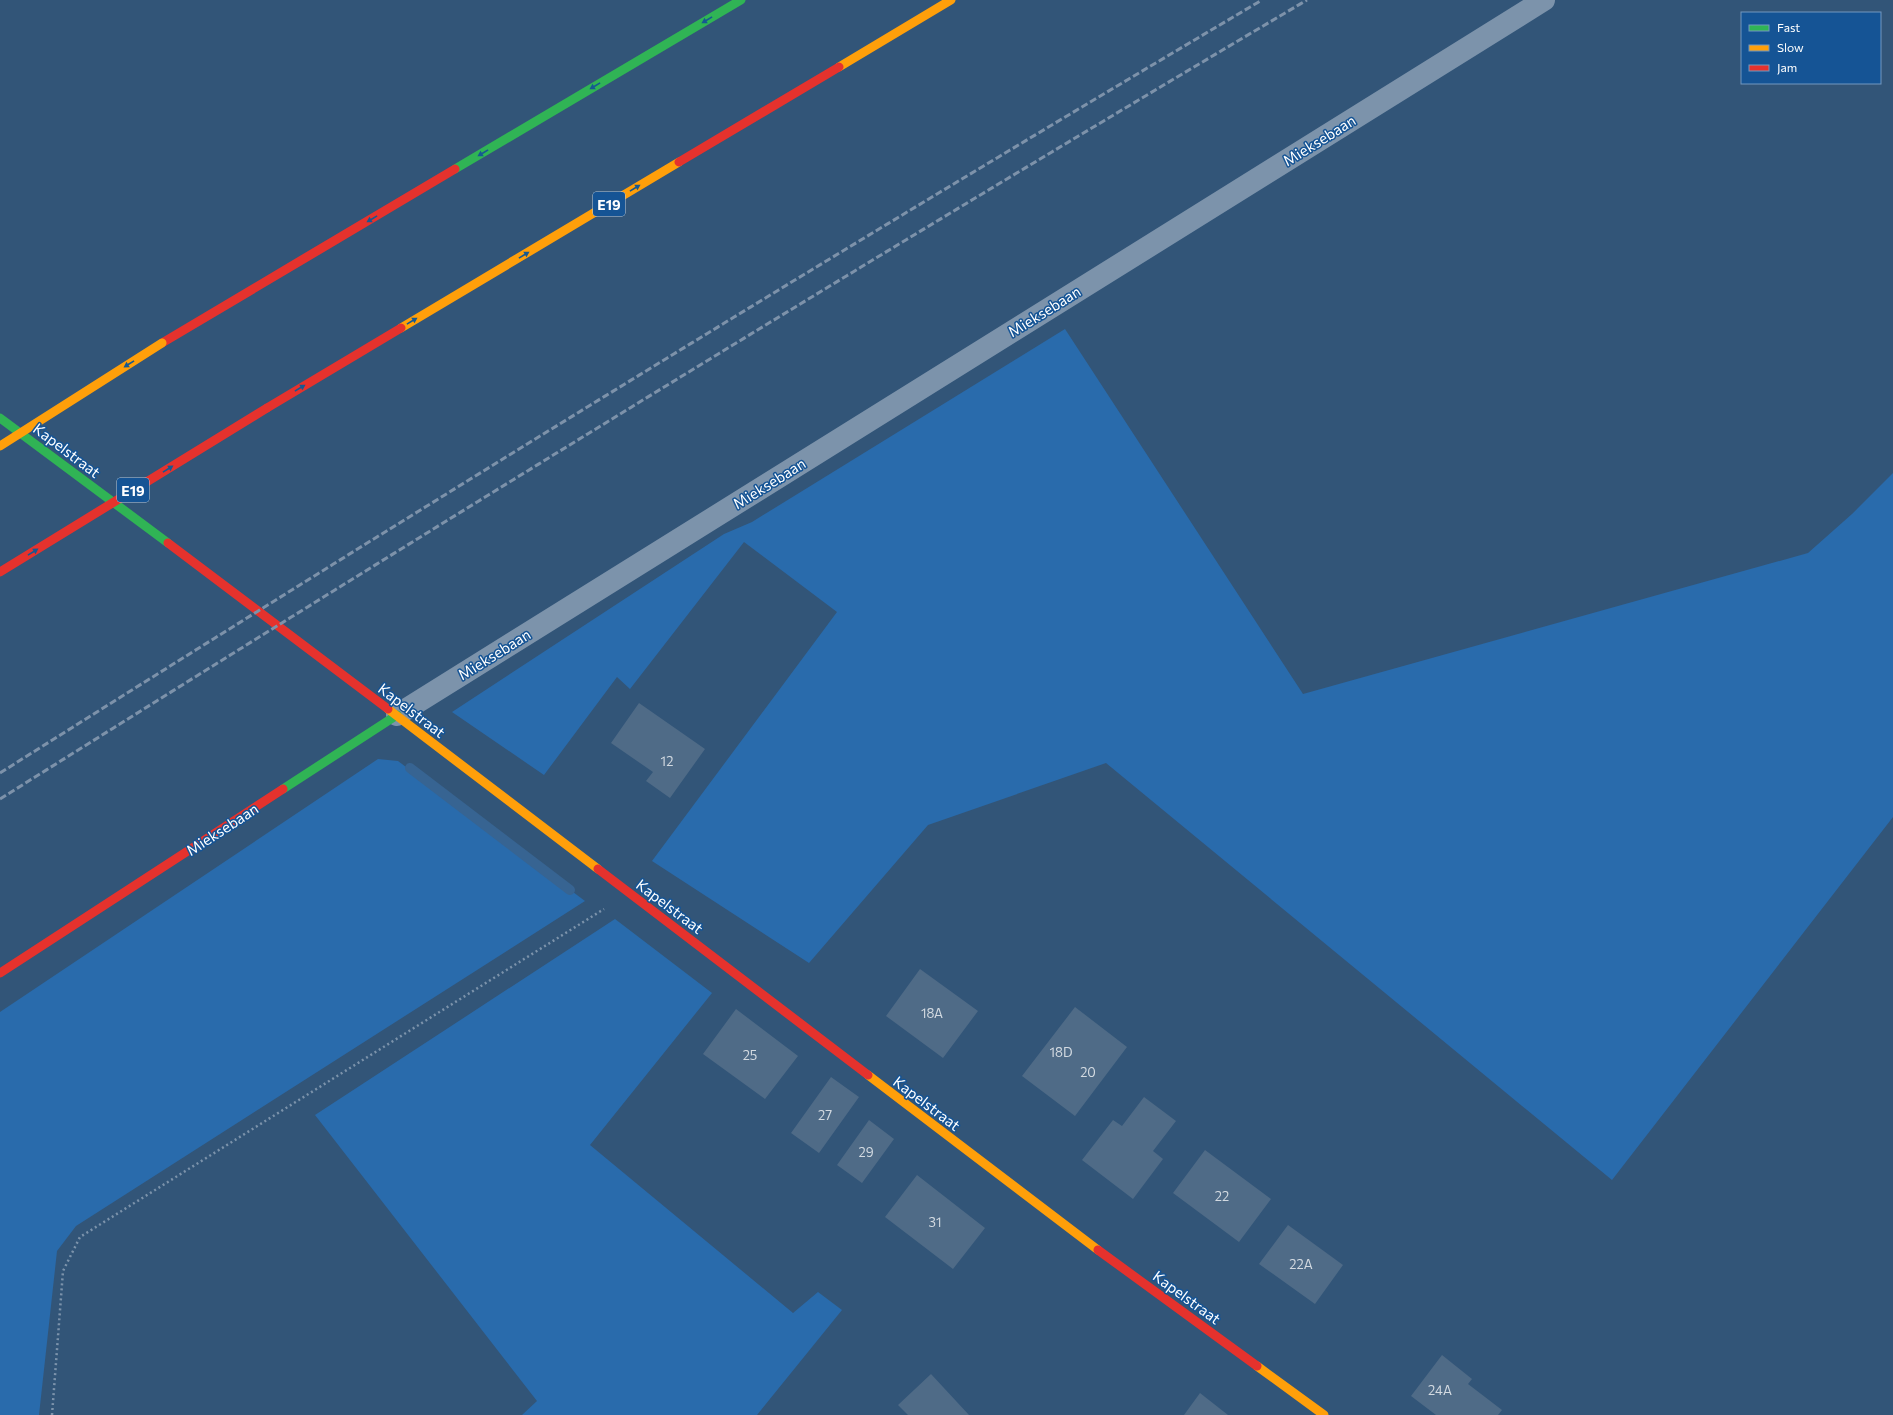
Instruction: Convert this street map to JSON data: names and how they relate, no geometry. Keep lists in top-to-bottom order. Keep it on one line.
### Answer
{"streets":{"main road":["Mieksebaan","E19","Kapelstraat"]},"crossings":[["Mieksebaan","Kapelstraat"]],"house_numbers":["12","18A","18D","25","20","27","29","22","31","22A","24A"],"legend":["Fast","Slow","Jam"]}
